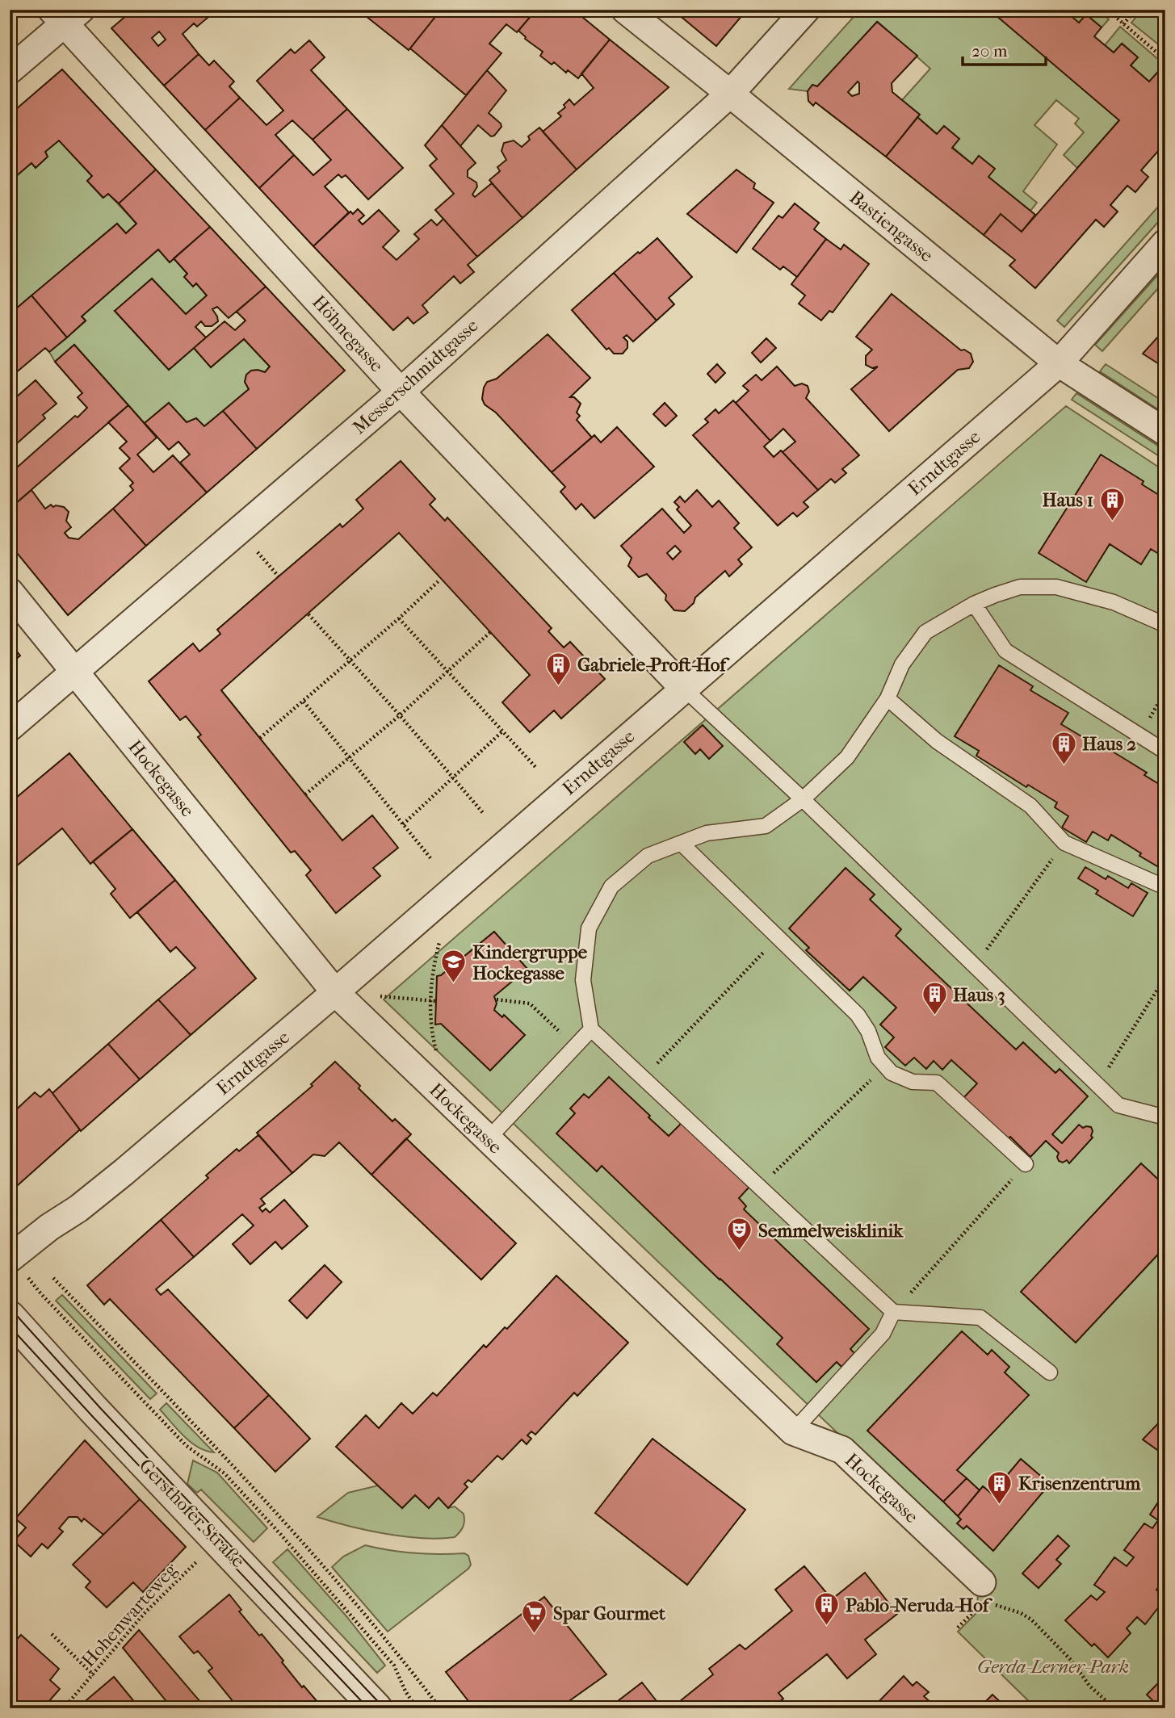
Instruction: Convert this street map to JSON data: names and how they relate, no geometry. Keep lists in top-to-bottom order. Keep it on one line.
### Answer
{"streets":{"street":["Bastiengasse","Höhnegasse","Messerschmidtgasse","Erndtgasse","Hockegasse","Gersthofer Straße"],"path":["Hohenwarteweg"]},"crossings":[["Bastiengasse","Messerschmidtgasse"],["Bastiengasse","Erndtgasse"],["Höhnegasse","Messerschmidtgasse"],["Höhnegasse","Erndtgasse"],["Messerschmidtgasse","Hockegasse"],["Erndtgasse","Hockegasse"],["Gersthofer Straße","Hohenwarteweg"]],"parks":["Gerda-Lerner-Park"],"places":{"building":["Haus 1","Gabriele-Proft-Hof","Haus 2","Haus 3","Krisenzentrum","Pablo-Neruda-Hof"],"school or university":["Kindergruppe Hockegasse"],"theatre":["Semmelweisklinik"],"supermarket":["Spar Gourmet"]},"scale_bar":"20 m"}
